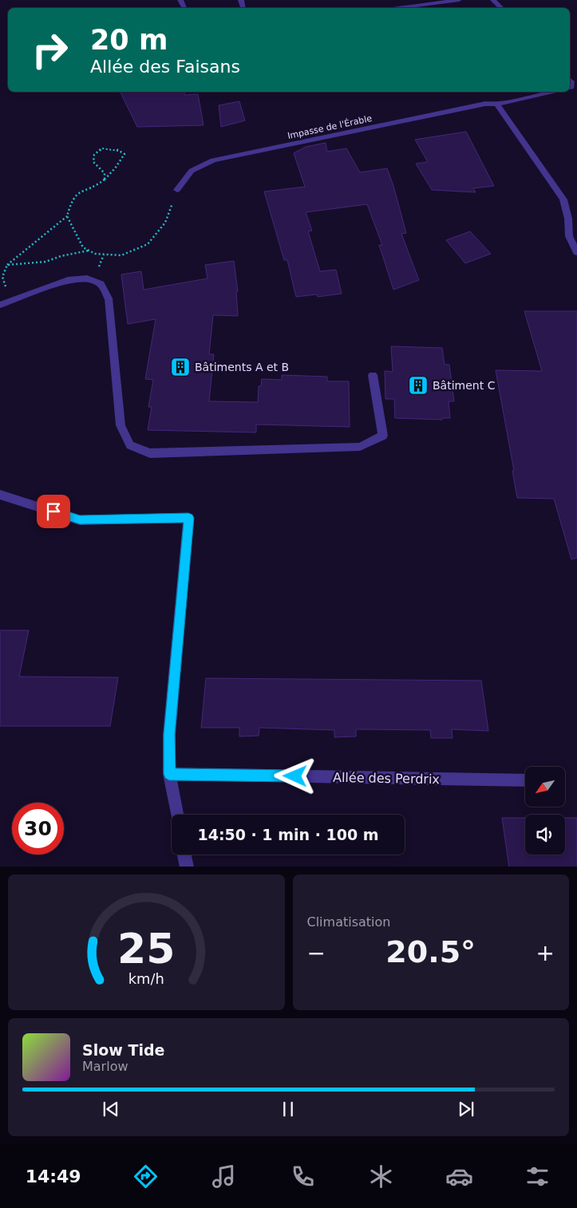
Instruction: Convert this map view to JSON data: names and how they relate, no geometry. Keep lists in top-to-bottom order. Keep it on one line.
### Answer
{"streets":{"street":["Impasse de l'Érable","Allée des Perdrix"]},"places":{"building":["Bâtiments A et B","Bâtiment C"]},"north":"bottom left","page":{"turn":["20 m","Allée des Faisans"],"limit":"30","trip":"14:50 · 1 min · 100 m","tile":"Climatisation","heat":["−","20.5°","+"],"song":["Slow Tide","Marlow"],"tabs":"14:49","gauge":["25","km/h"]}}
